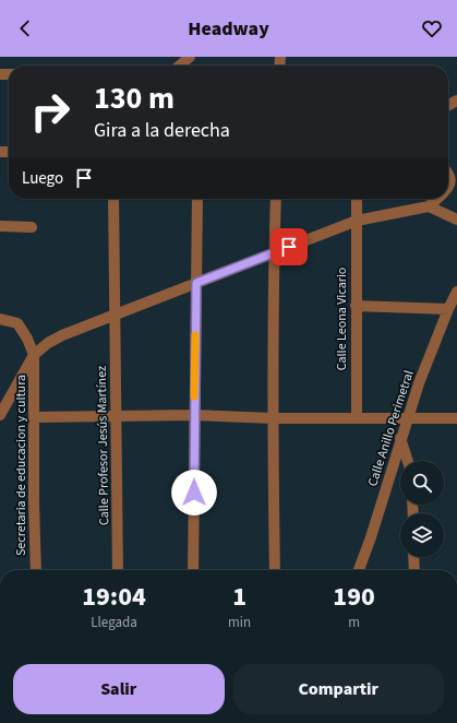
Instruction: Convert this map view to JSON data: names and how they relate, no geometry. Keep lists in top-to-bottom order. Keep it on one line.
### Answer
{"streets":{"street":["Calle Leona Vicario","Calle Anillo Perimetral","Calle Profesor Jesús Martínez","Secretaria de educacion y cultura"]},"page":{"header":"Headway","turn":["130 m","Gira a la derecha"],"then":"Luego","eta":["19:04","Llegada","1","min","190","m"],"buttons":["Salir","Compartir"]}}
